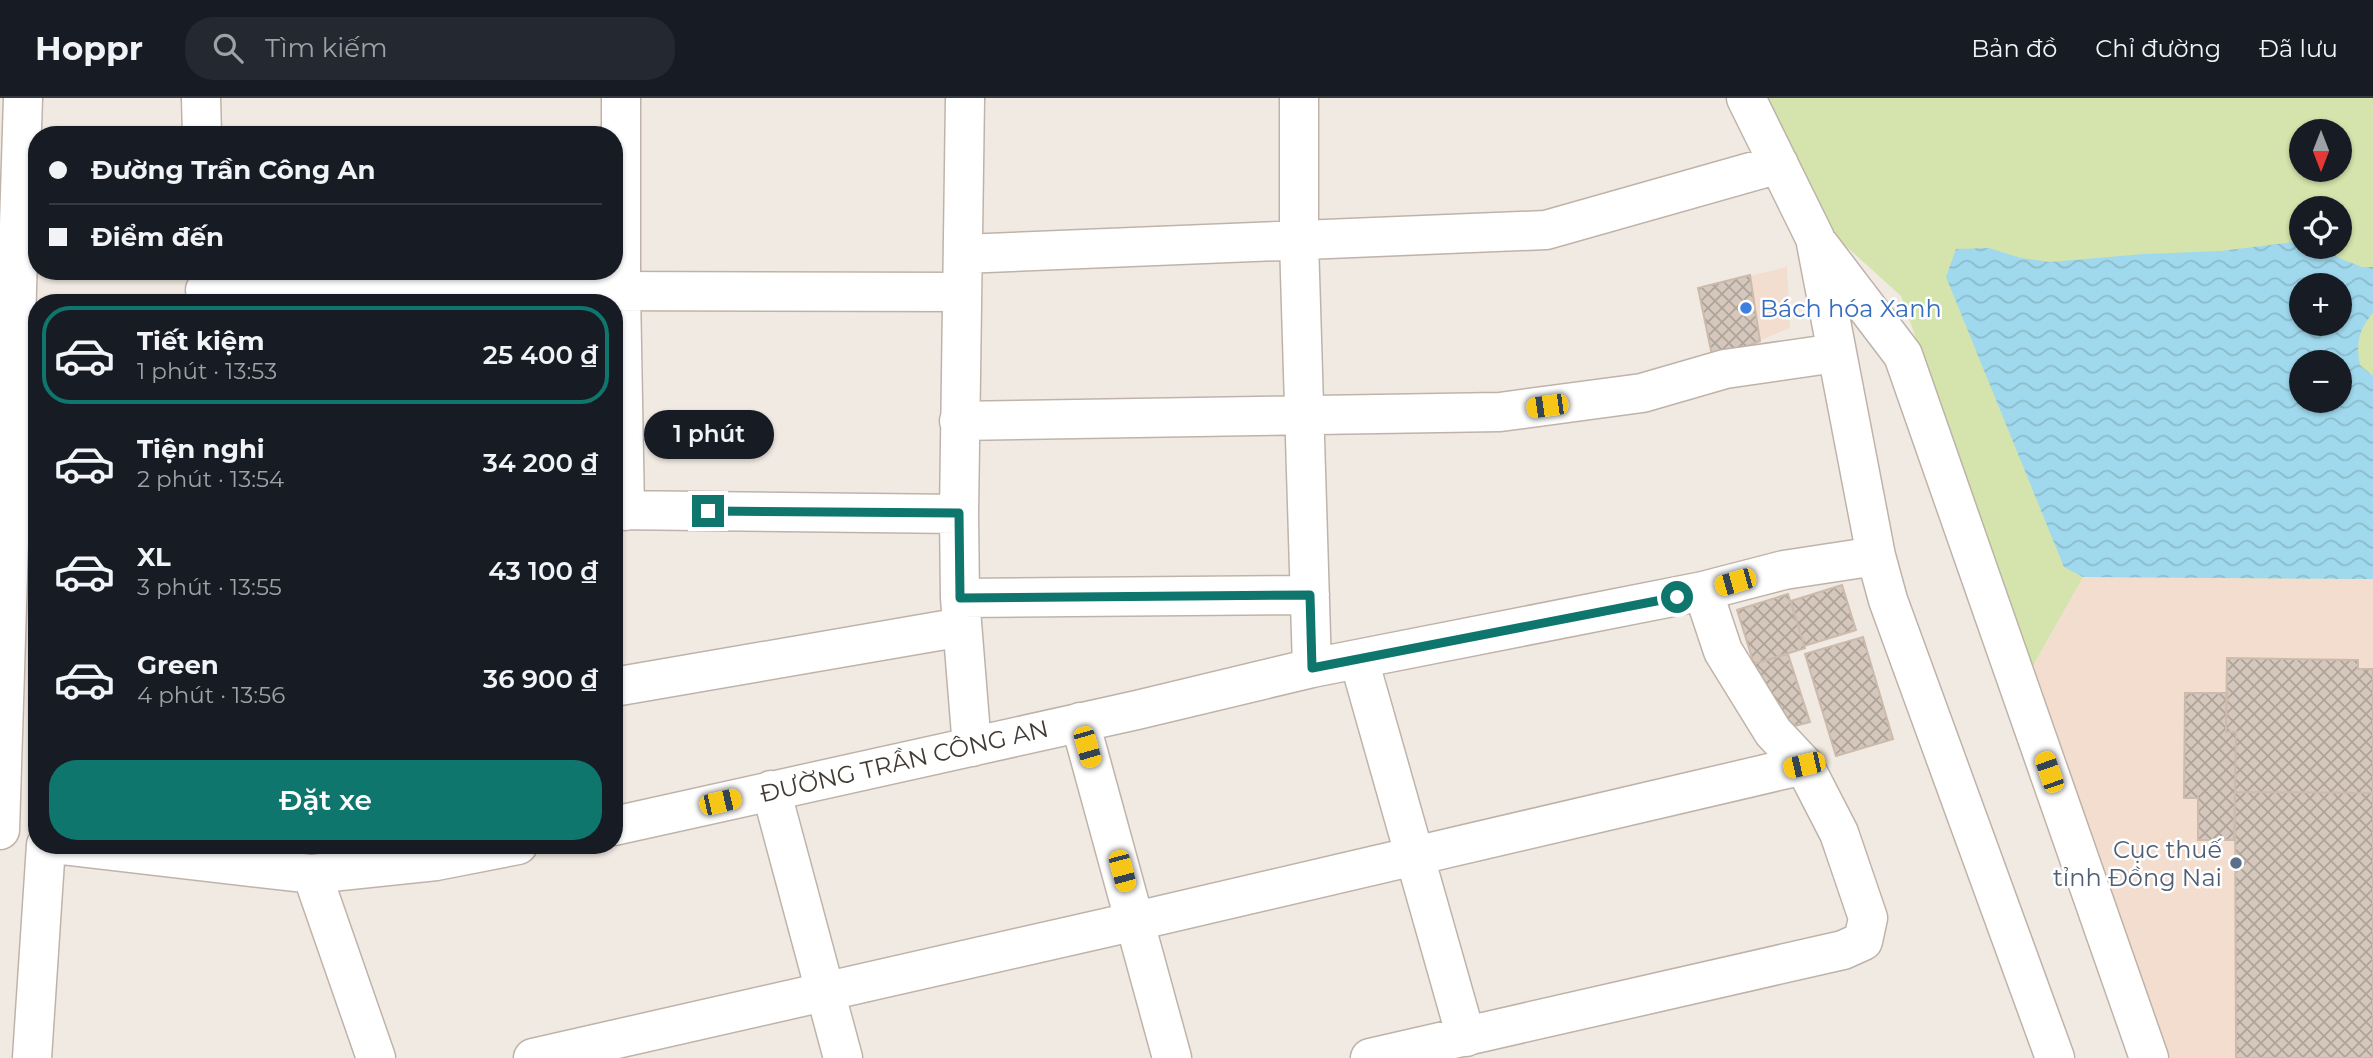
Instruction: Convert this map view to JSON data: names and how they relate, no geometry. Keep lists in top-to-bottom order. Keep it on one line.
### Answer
{"streets":{"street":["ĐƯỜNG TRẦN CÔNG AN"]},"places":["Bách hóa Xanh","Cục thuế tỉnh Đồng Nai"],"north":"bottom","page":{"header":"Hoppr","search":"Tìm kiếm","nav":["Bản đồ","Chỉ đường","Đã lưu"],"map_buttons":["+","−"],"banner":["Đường Trần Công An","Điểm đến"],"list":[{"name":"Tiết kiệm","note":"1 phút · 13:53","value":"25 400 ₫"},{"name":"Tiện nghi","note":"2 phút · 13:54","value":"34 200 ₫"},{"name":"XL","note":"3 phút · 13:55","value":"43 100 ₫"},{"name":"Green","note":"4 phút · 13:56","value":"36 900 ₫"}],"bubble":"1 phút","buttons":"Đặt xe"}}
